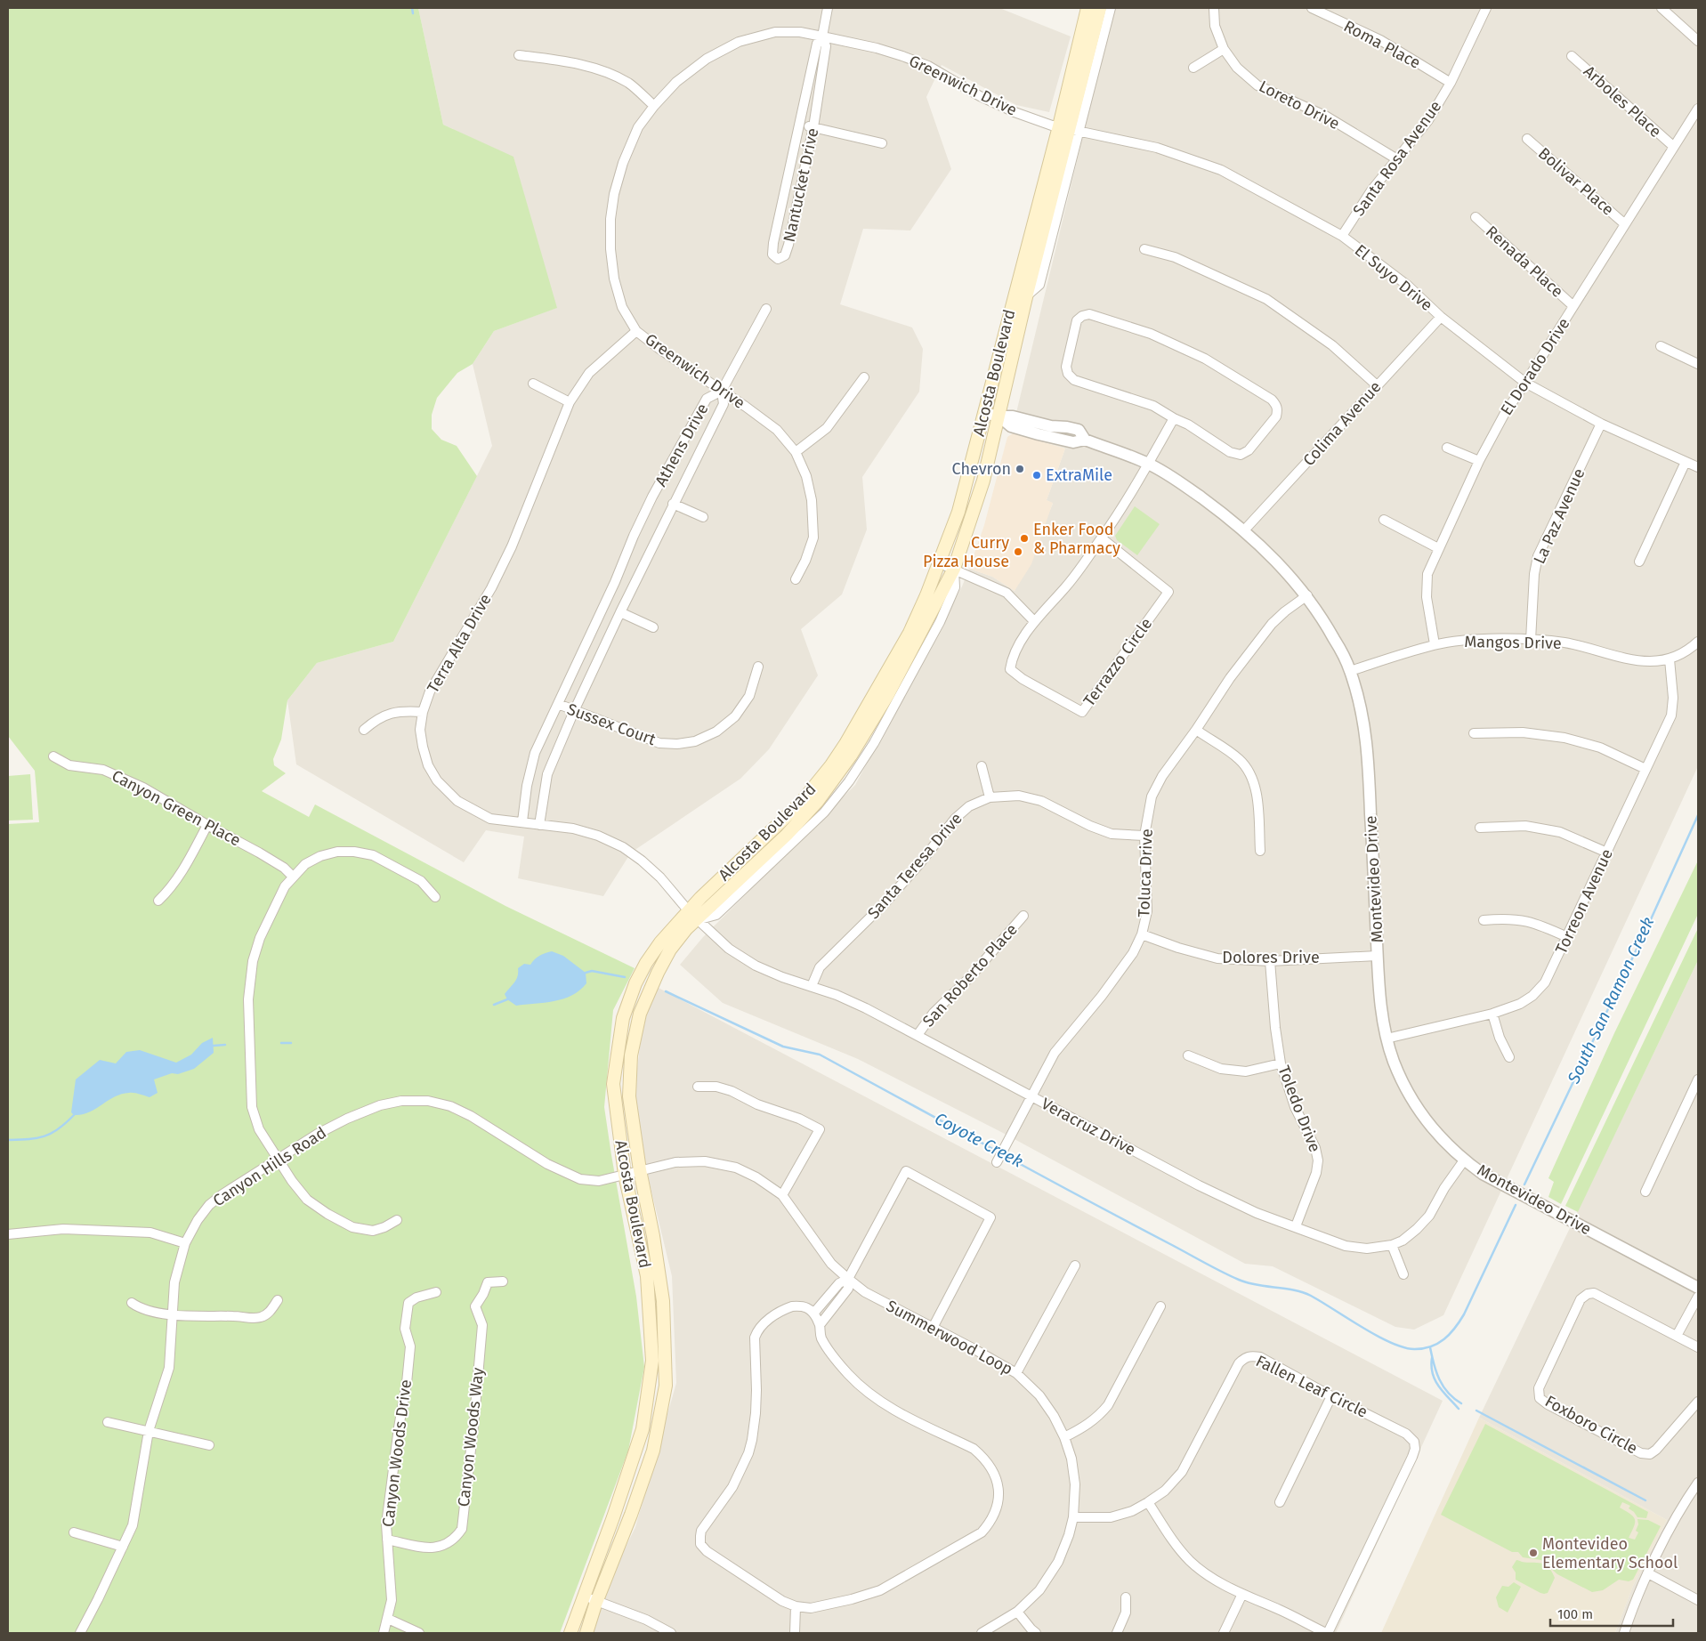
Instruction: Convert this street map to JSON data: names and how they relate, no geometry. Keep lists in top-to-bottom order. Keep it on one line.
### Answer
{"streets":{"main road":["Alcosta Boulevard"],"street":["Roma Place","Greenwich Drive","Arboles Place","Loreto Drive","Santa Rosa Avenue","Bolivar Place","Nantucket Drive","Renada Place","El Suyo Drive","El Dorado Drive","Colima Avenue","Athens Drive","La Paz Avenue","Mangos Drive","Terra Alta Drive","Terrazzo Circle","Sussex Court","Canyon Green Place","Santa Teresa Drive","Toluca Drive","Montevideo Drive","Torreon Avenue","Dolores Drive","San Roberto Place","Toledo Drive","Veracruz Drive","Canyon Hills Road","Summerwood Loop","Fallen Leaf Circle","Foxboro Circle","Canyon Woods Way","Canyon Woods Drive"]},"crossings":[["Roma Place","Santa Rosa Avenue"],["Greenwich Drive","Nantucket Drive"],["Greenwich Drive","El Suyo Drive"],["Greenwich Drive","Alcosta Boulevard"],["Greenwich Drive","Athens Drive"],["Greenwich Drive","Terra Alta Drive"],["Arboles Place","El Dorado Drive"],["Loreto Drive","Santa Rosa Avenue"],["Santa Rosa Avenue","El Suyo Drive"],["Bolivar Place","El Dorado Drive"],["Renada Place","El Dorado Drive"],["El Suyo Drive","El Dorado Drive"],["El Suyo Drive","Alcosta Boulevard"],["El Suyo Drive","Colima Avenue"],["El Suyo Drive","La Paz Avenue"],["El Dorado Drive","Mangos Drive"],["Alcosta Boulevard","Terra Alta Drive"],["Alcosta Boulevard","Montevideo Drive"],["Alcosta Boulevard","Veracruz Drive"],["Alcosta Boulevard","Canyon Hills Road"],["Alcosta Boulevard","Summerwood Loop"],["Colima Avenue","Montevideo Drive"],["Athens Drive","Terra Alta Drive"],["Athens Drive","Sussex Court"],["La Paz Avenue","Mangos Drive"],["Mangos Drive","Montevideo Drive"],["Mangos Drive","Torreon Avenue"],["Terra Alta Drive","Veracruz Drive"],["Terrazzo Circle","Montevideo Drive"],["Santa Teresa Drive","Toluca Drive"],["Santa Teresa Drive","Veracruz Drive"],["Toluca Drive","Montevideo Drive"],["Toluca Drive","Dolores Drive"],["Toluca Drive","Veracruz Drive"],["Montevideo Drive","Torreon Avenue"],["Montevideo Drive","Dolores Drive"],["Montevideo Drive","Veracruz Drive"],["Dolores Drive","Toledo Drive"],["San Roberto Place","Veracruz Drive"],["Toledo Drive","Veracruz Drive"],["Canyon Hills Road","Summerwood Loop"],["Summerwood Loop","Fallen Leaf Circle"],["Canyon Woods Way","Canyon Woods Drive"]],"water":["South San Ramon Creek","Coyote Creek"],"places":["Chevron","ExtraMile","Enker Food & Pharmacy","Curry Pizza House","Montevideo Elementary School"],"scale_bar":"100 m"}
